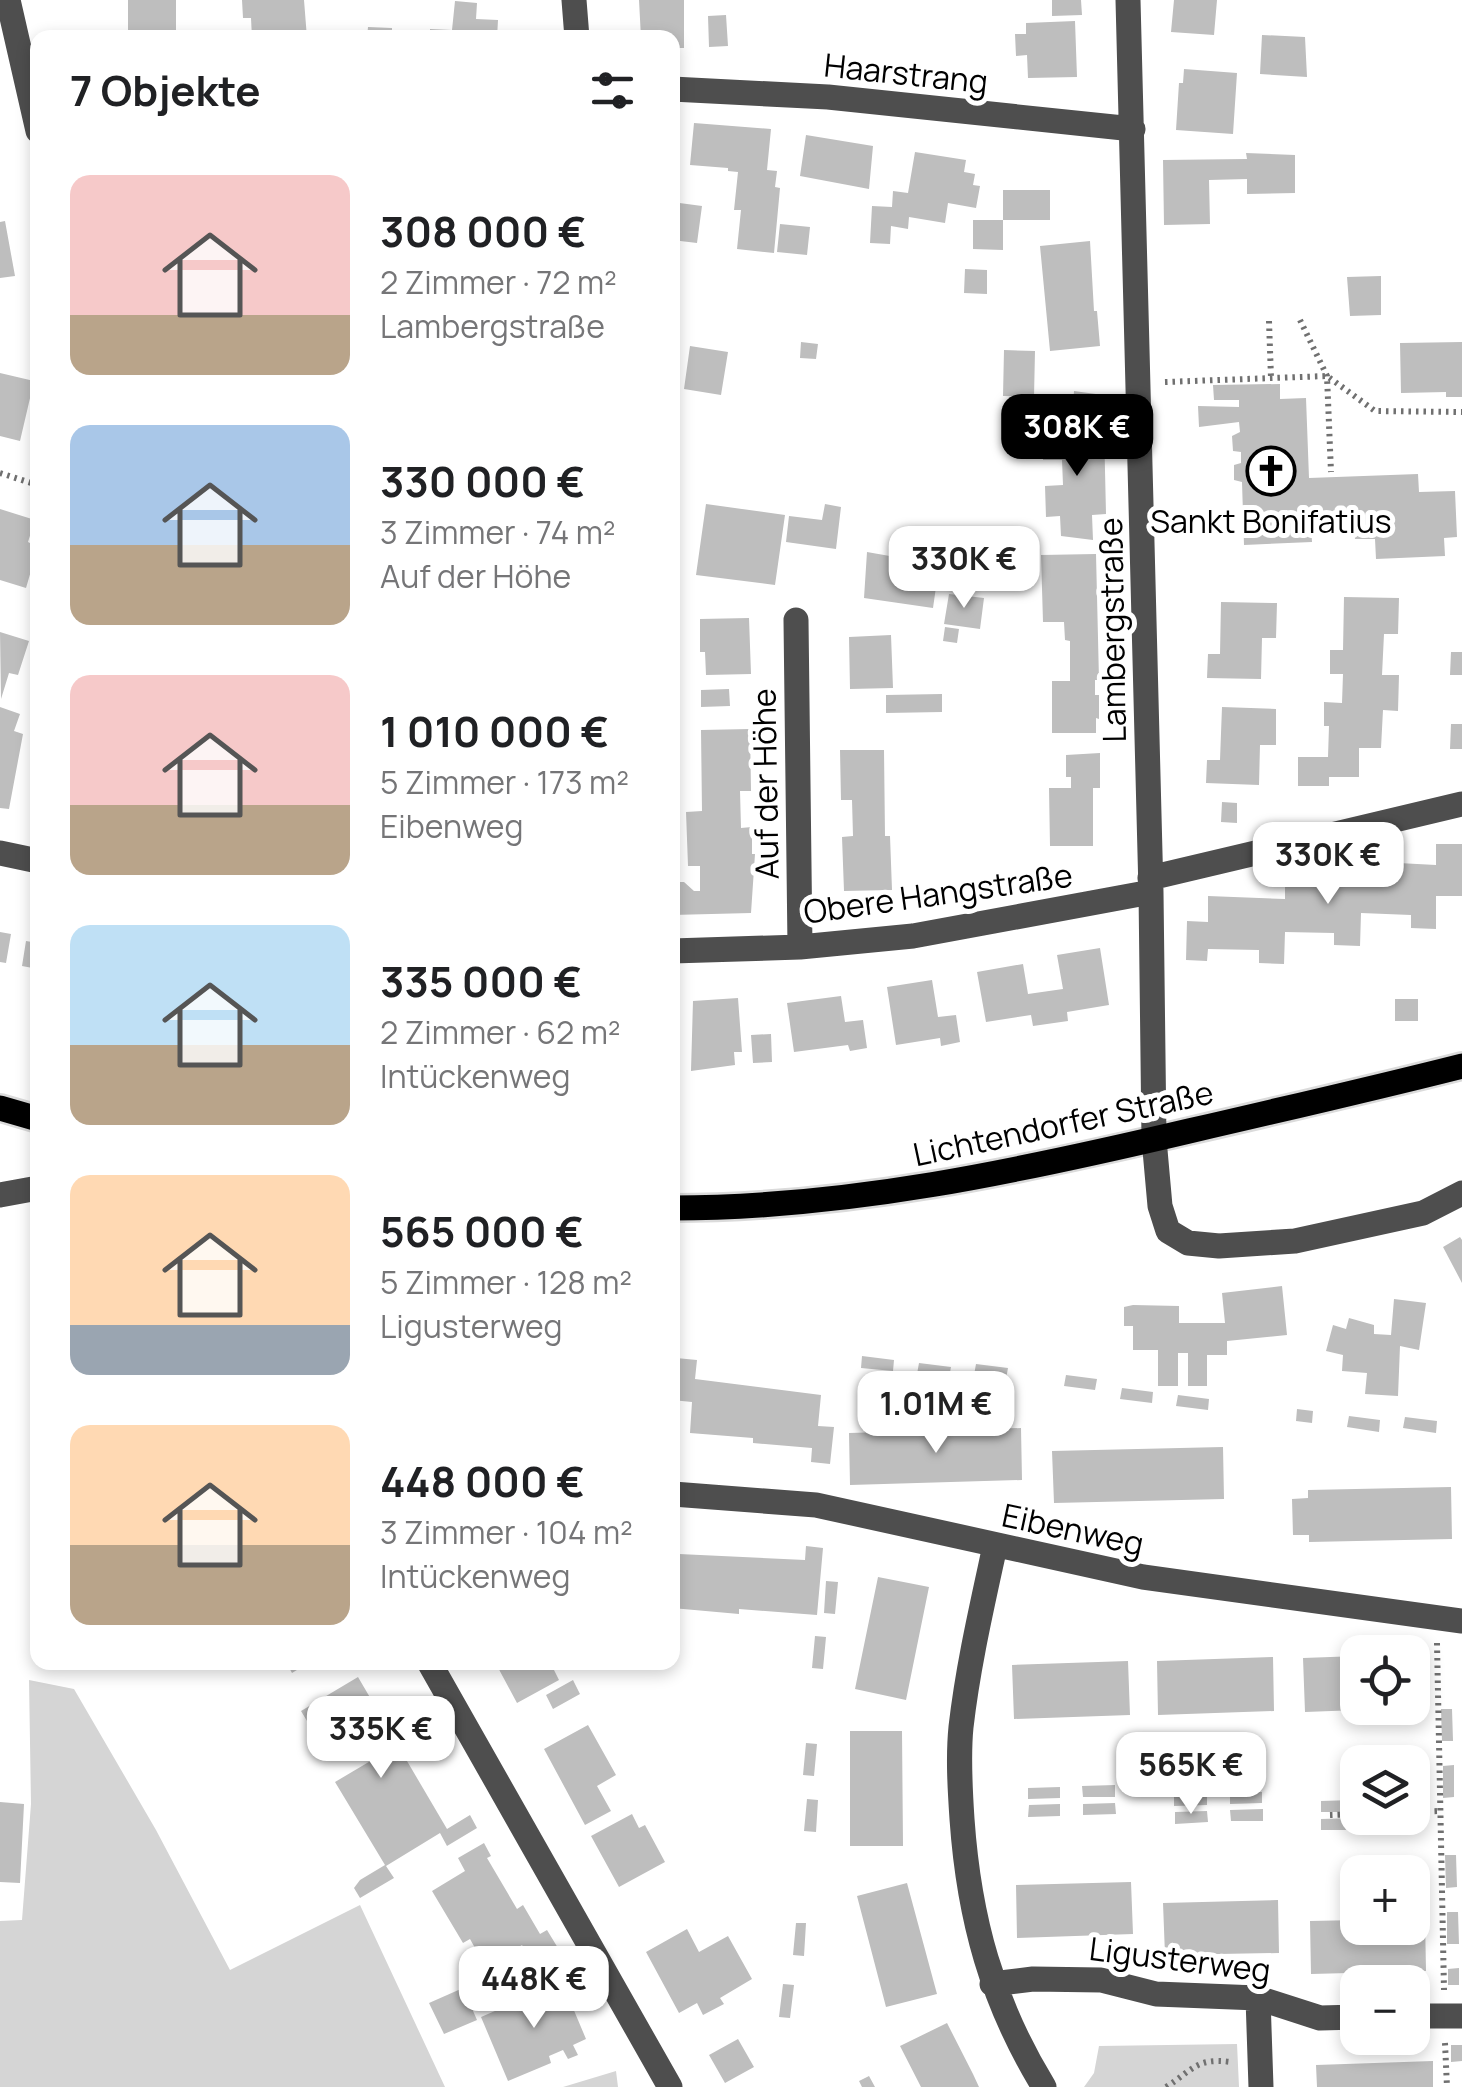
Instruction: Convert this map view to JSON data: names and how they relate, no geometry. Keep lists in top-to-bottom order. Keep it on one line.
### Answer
{"streets":{"main road":["Lichtendorfer Straße"],"street":["Haarstrang","Lambergstraße","Auf der Höhe","Obere Hangstraße","Eibenweg","Ligusterweg"]},"crossings":[["Haarstrang","Lambergstraße"],["Lambergstraße","Obere Hangstraße"],["Lambergstraße","Lichtendorfer Straße"],["Auf der Höhe","Obere Hangstraße"]],"places":{"church":["Sankt Bonifatius"]},"page":{"heading":"7 Objekte","list":[{"name":"308 000 €","note":"2 Zimmer · 72 m² · Lambergstraße"},{"name":"330 000 €","note":"3 Zimmer · 74 m² · Auf der Höhe"},{"name":"1 010 000 €","note":"5 Zimmer · 173 m² · Eibenweg"},{"name":"335 000 €","note":"2 Zimmer · 62 m² · Intückenweg"},{"name":"565 000 €","note":"5 Zimmer · 128 m² · Ligusterweg"},{"name":"448 000 €","note":"3 Zimmer · 104 m² · Intückenweg"}],"price":["308K €","330K €","330K €","1.01M €","335K €","565K €","448K €"],"map_buttons":["+","−"]}}
